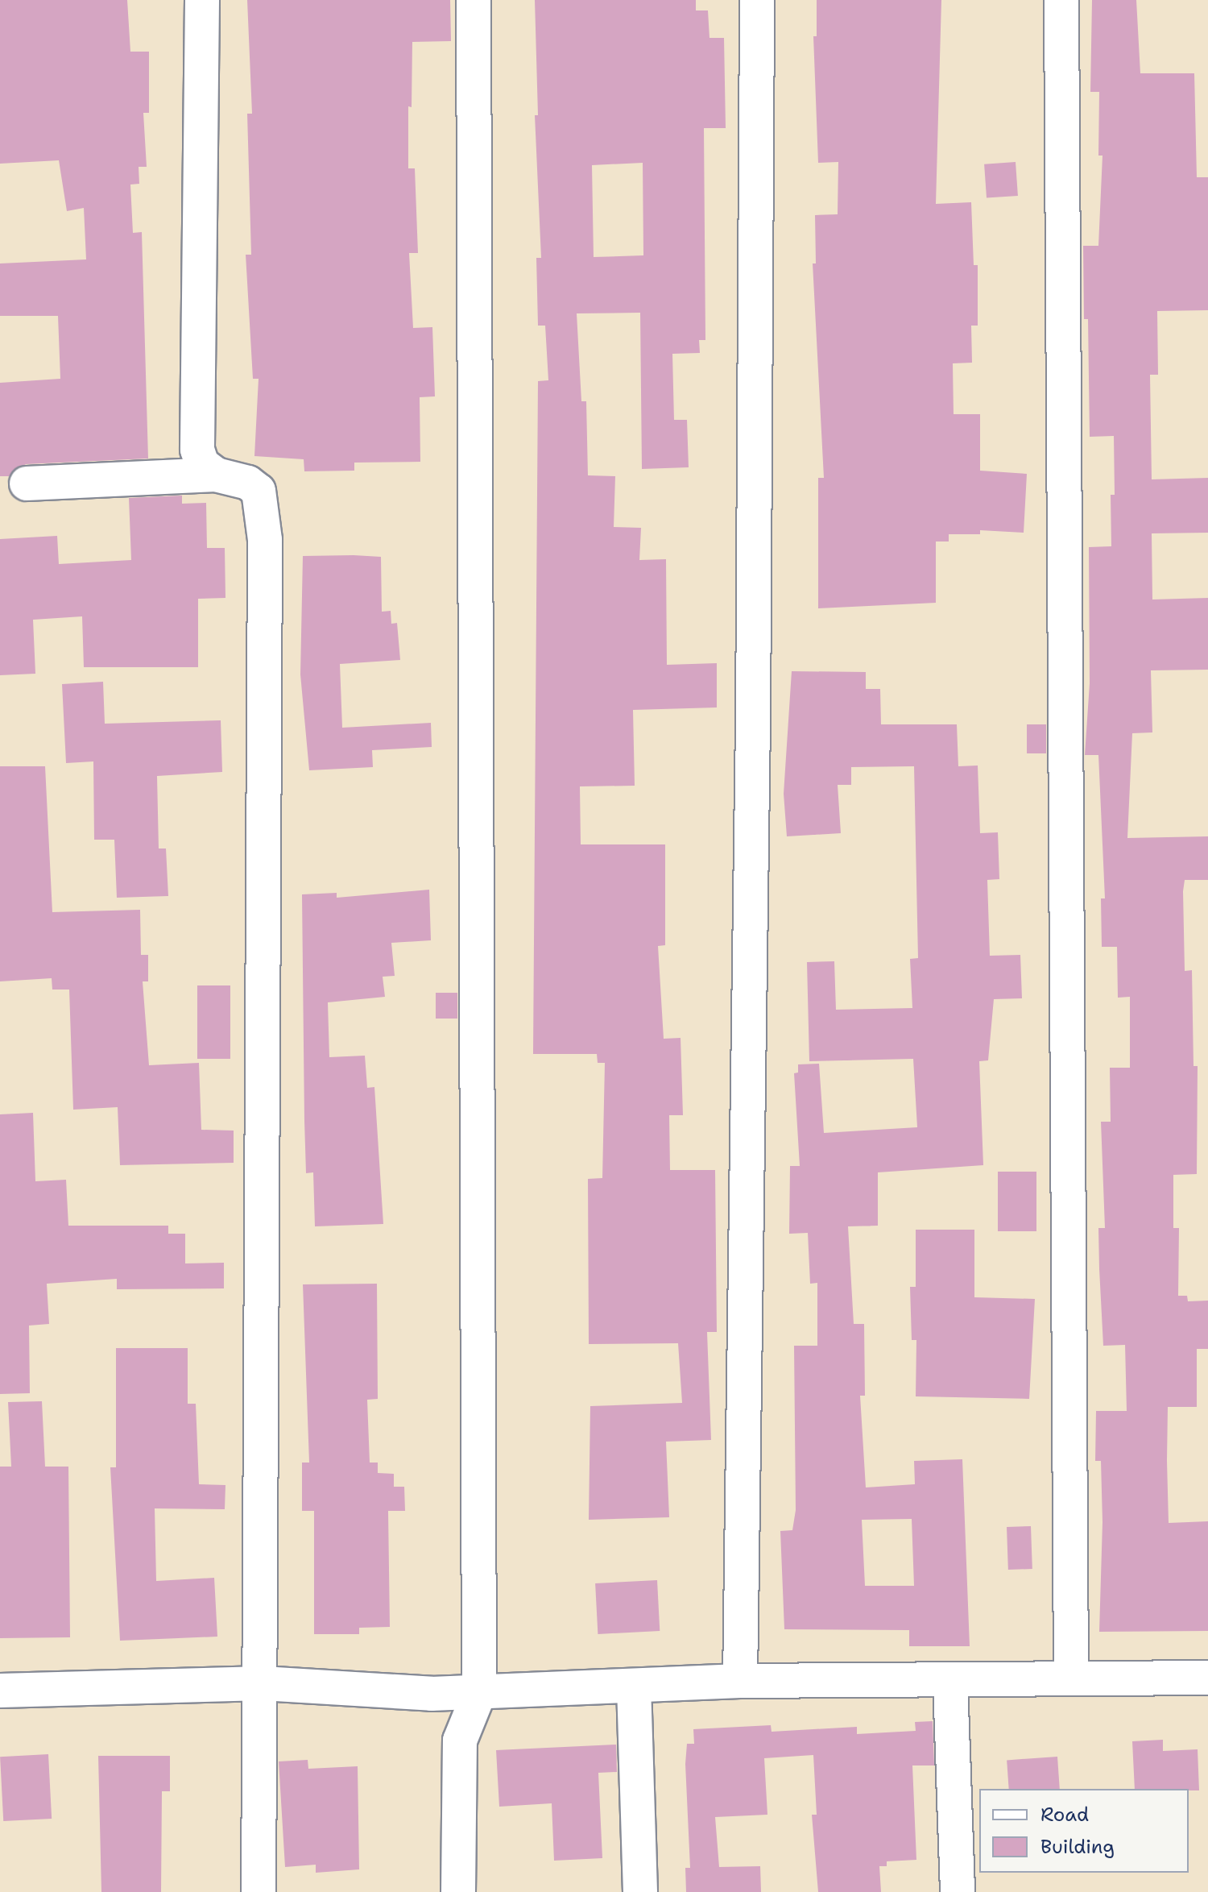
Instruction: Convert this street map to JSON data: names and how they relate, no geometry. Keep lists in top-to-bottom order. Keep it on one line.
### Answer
{"legend":["Road","Building"]}
